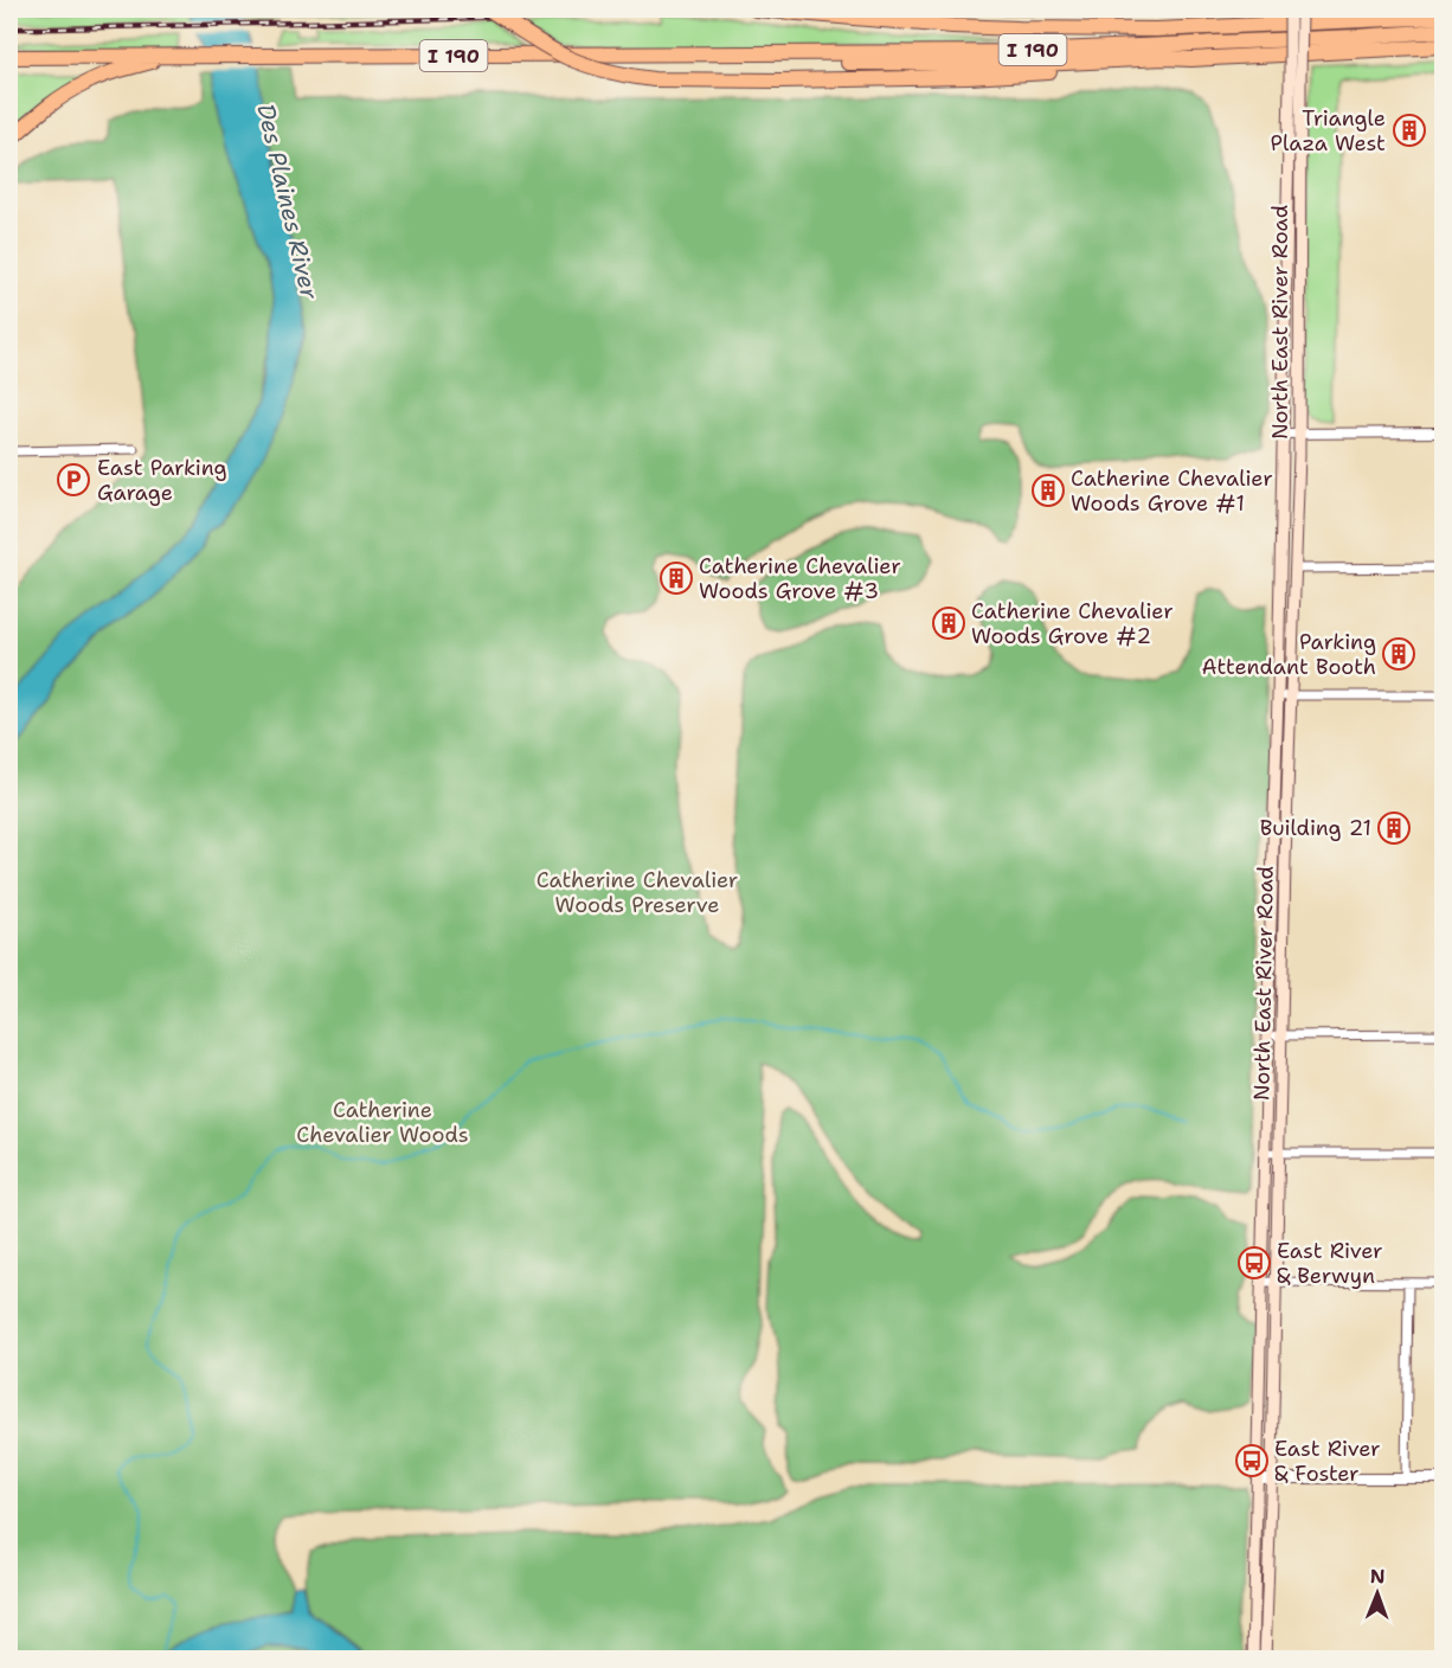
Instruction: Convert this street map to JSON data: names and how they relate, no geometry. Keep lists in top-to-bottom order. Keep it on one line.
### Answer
{"streets":{"highway":["I 190"],"main road":["North East River Road"]},"water":["Des Plaines River"],"parks":["Catherine Chevalier Woods Preserve","Catherine Chevalier Woods"],"places":{"building":["Triangle Plaza West","Catherine Chevalier Woods Grove #1","Catherine Chevalier Woods Grove #3","Catherine Chevalier Woods Grove #2","Parking Attendant Booth","Building 21"],"parking":["East Parking Garage"],"bus stop":["East River & Berwyn","East River & Foster"]},"north":"top"}
